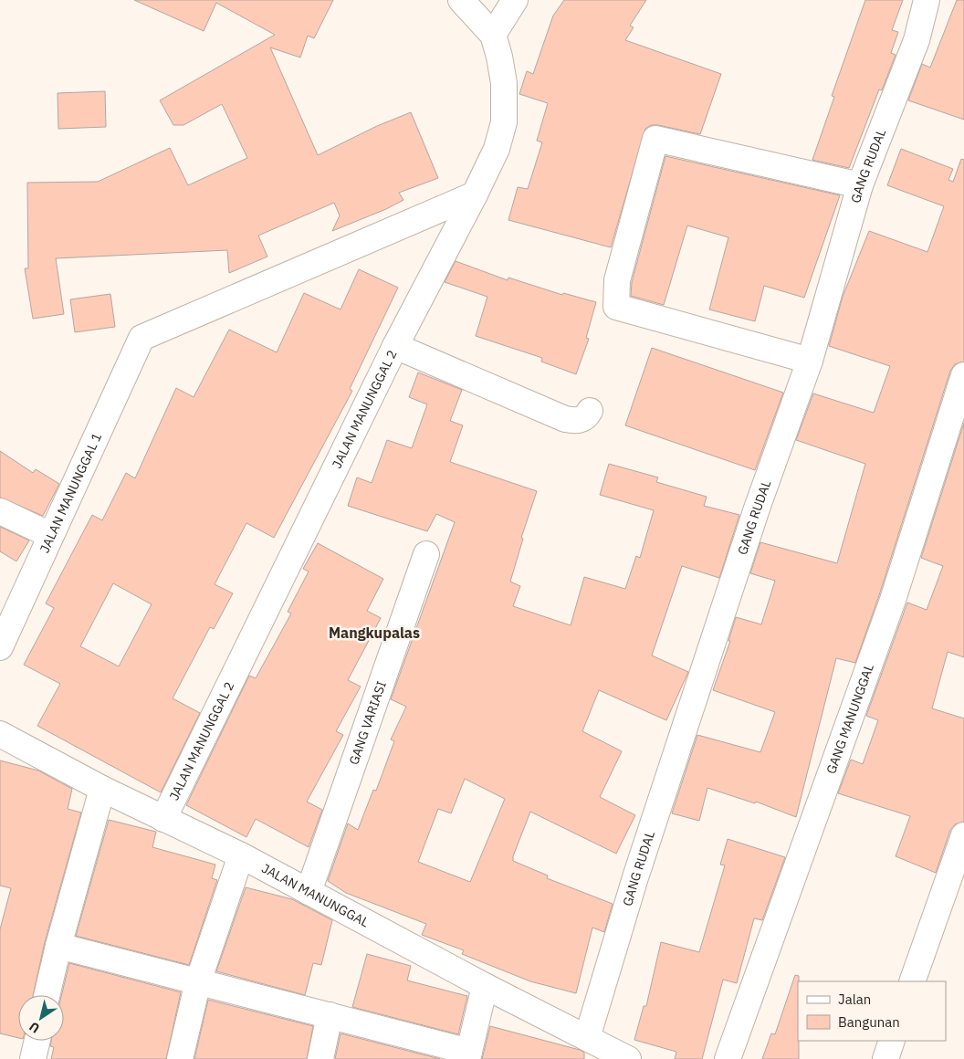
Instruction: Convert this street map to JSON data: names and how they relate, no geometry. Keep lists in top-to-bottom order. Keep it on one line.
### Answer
{"streets":{"street":["GANG RUDAL","JALAN MANUNGGAL 2","JALAN MANUNGGAL 1","GANG MANUNGGAL","GANG VARIASI","JALAN MANUNGGAL"]},"crossings":[["GANG RUDAL","JALAN MANUNGGAL"],["JALAN MANUNGGAL 2","JALAN MANUNGGAL 1"],["JALAN MANUNGGAL 2","JALAN MANUNGGAL"],["GANG VARIASI","JALAN MANUNGGAL"]],"districts":["Mangkupalas"],"legend":["Jalan","Bangunan"],"north":"bottom left"}
